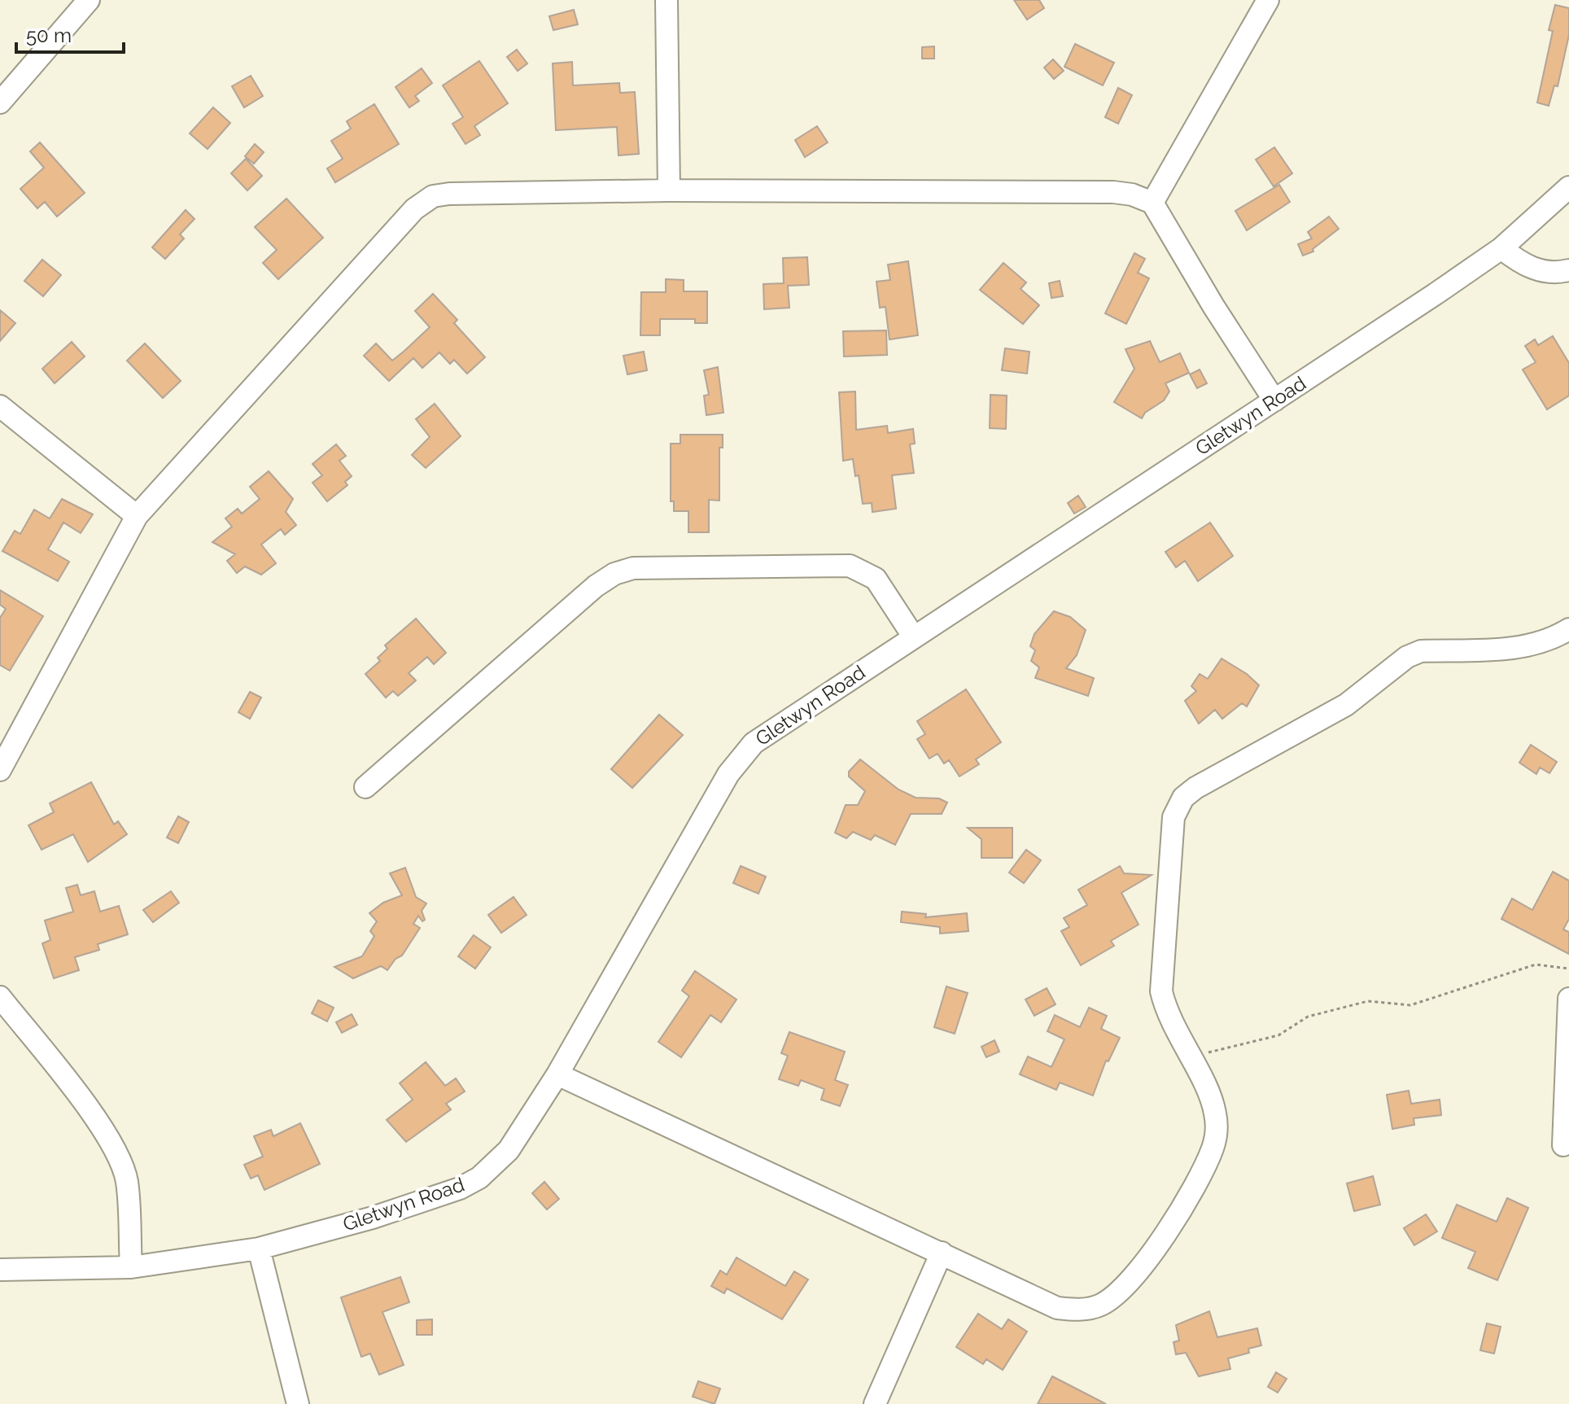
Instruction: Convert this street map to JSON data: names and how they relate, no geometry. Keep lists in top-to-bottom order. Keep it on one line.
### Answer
{"streets":{"street":["Gletwyn Road"]},"scale_bar":"50 m"}
